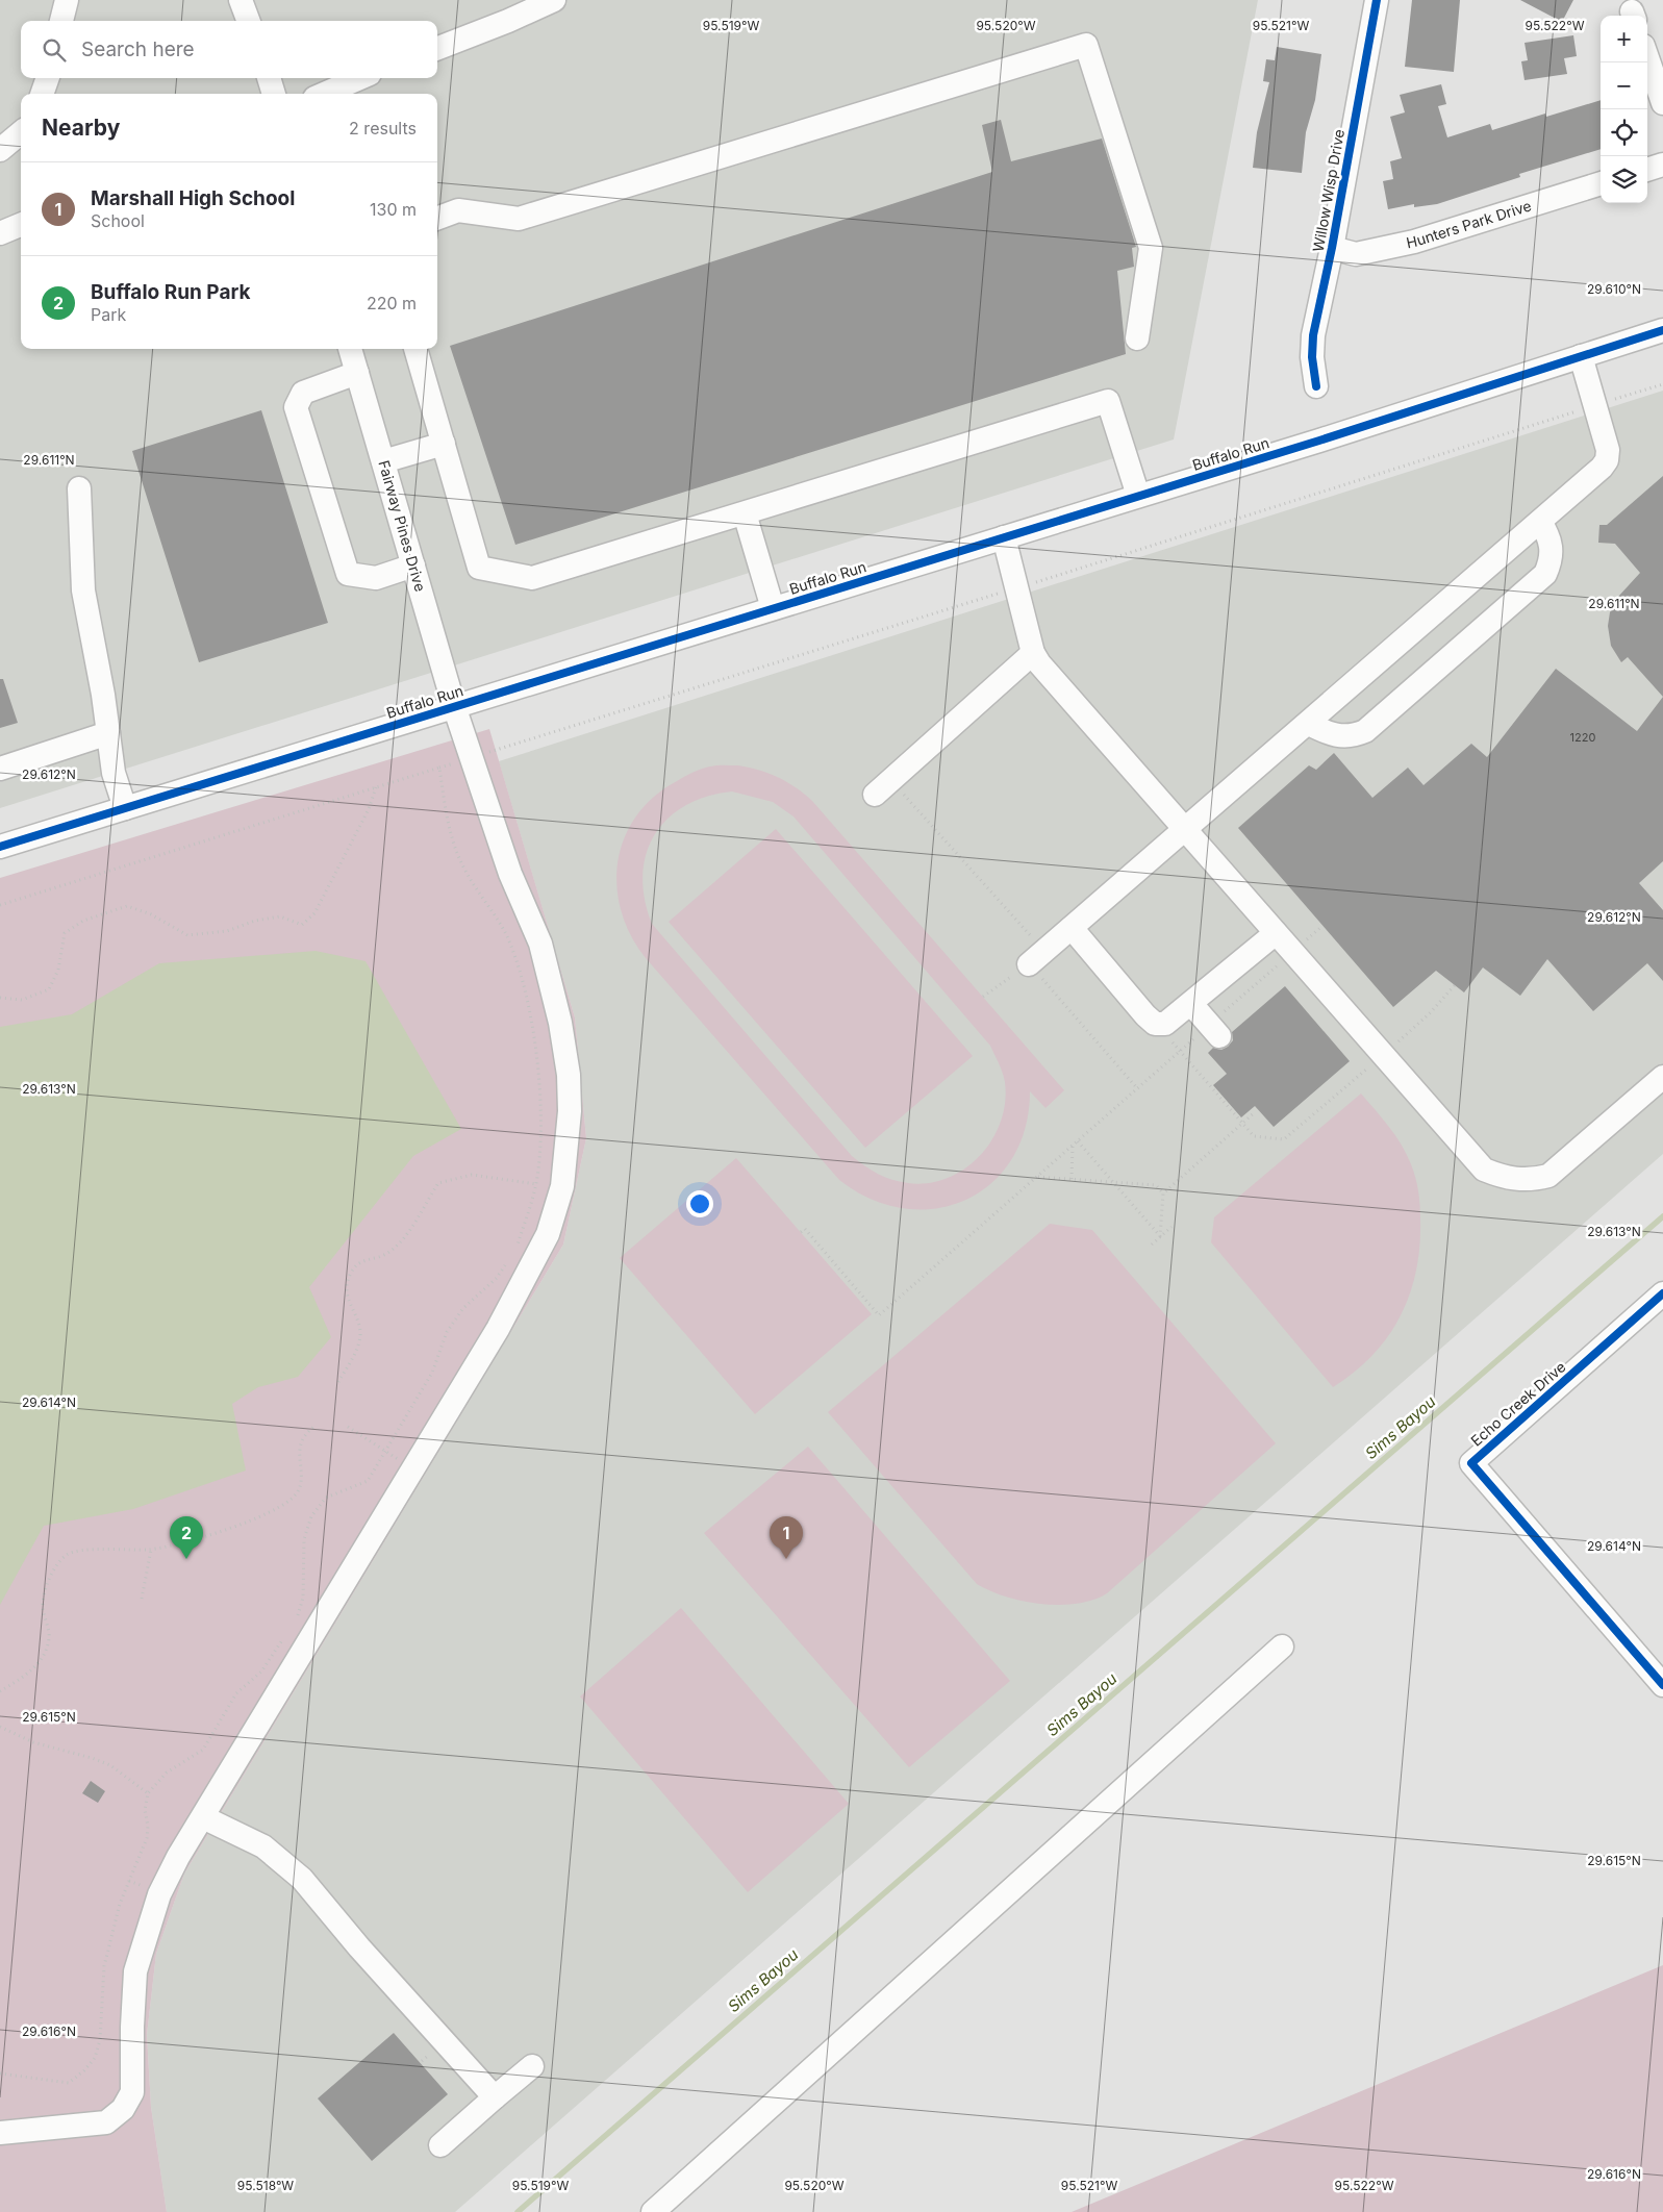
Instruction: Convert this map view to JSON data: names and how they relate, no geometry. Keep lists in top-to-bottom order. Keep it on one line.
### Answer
{"streets":{"street":["Willow Wisp Drive","Hunters Park Drive","Buffalo Run","Fairway Pines Drive","Echo Creek Drive"]},"crossings":[["Willow Wisp Drive","Hunters Park Drive"],["Buffalo Run","Fairway Pines Drive"]],"water":["Sims Bayou"],"house_numbers":["1220"],"page":{"map_buttons":["+","−"],"search":"Search here","heading":["Nearby","2 results"],"list":[{"mark":"1","name":"Marshall High School","note":"School","value":"130 m"},{"mark":"2","name":"Buffalo Run Park","note":"Park","value":"220 m"}],"pins":["1","2"]},"coordinates":["95.519°W","95.520°W","95.521°W","95.522°W","29.610°N","29.611°N","29.612°N","29.613°N","29.614°N","29.615°N","29.616°N","95.518°W"]}
